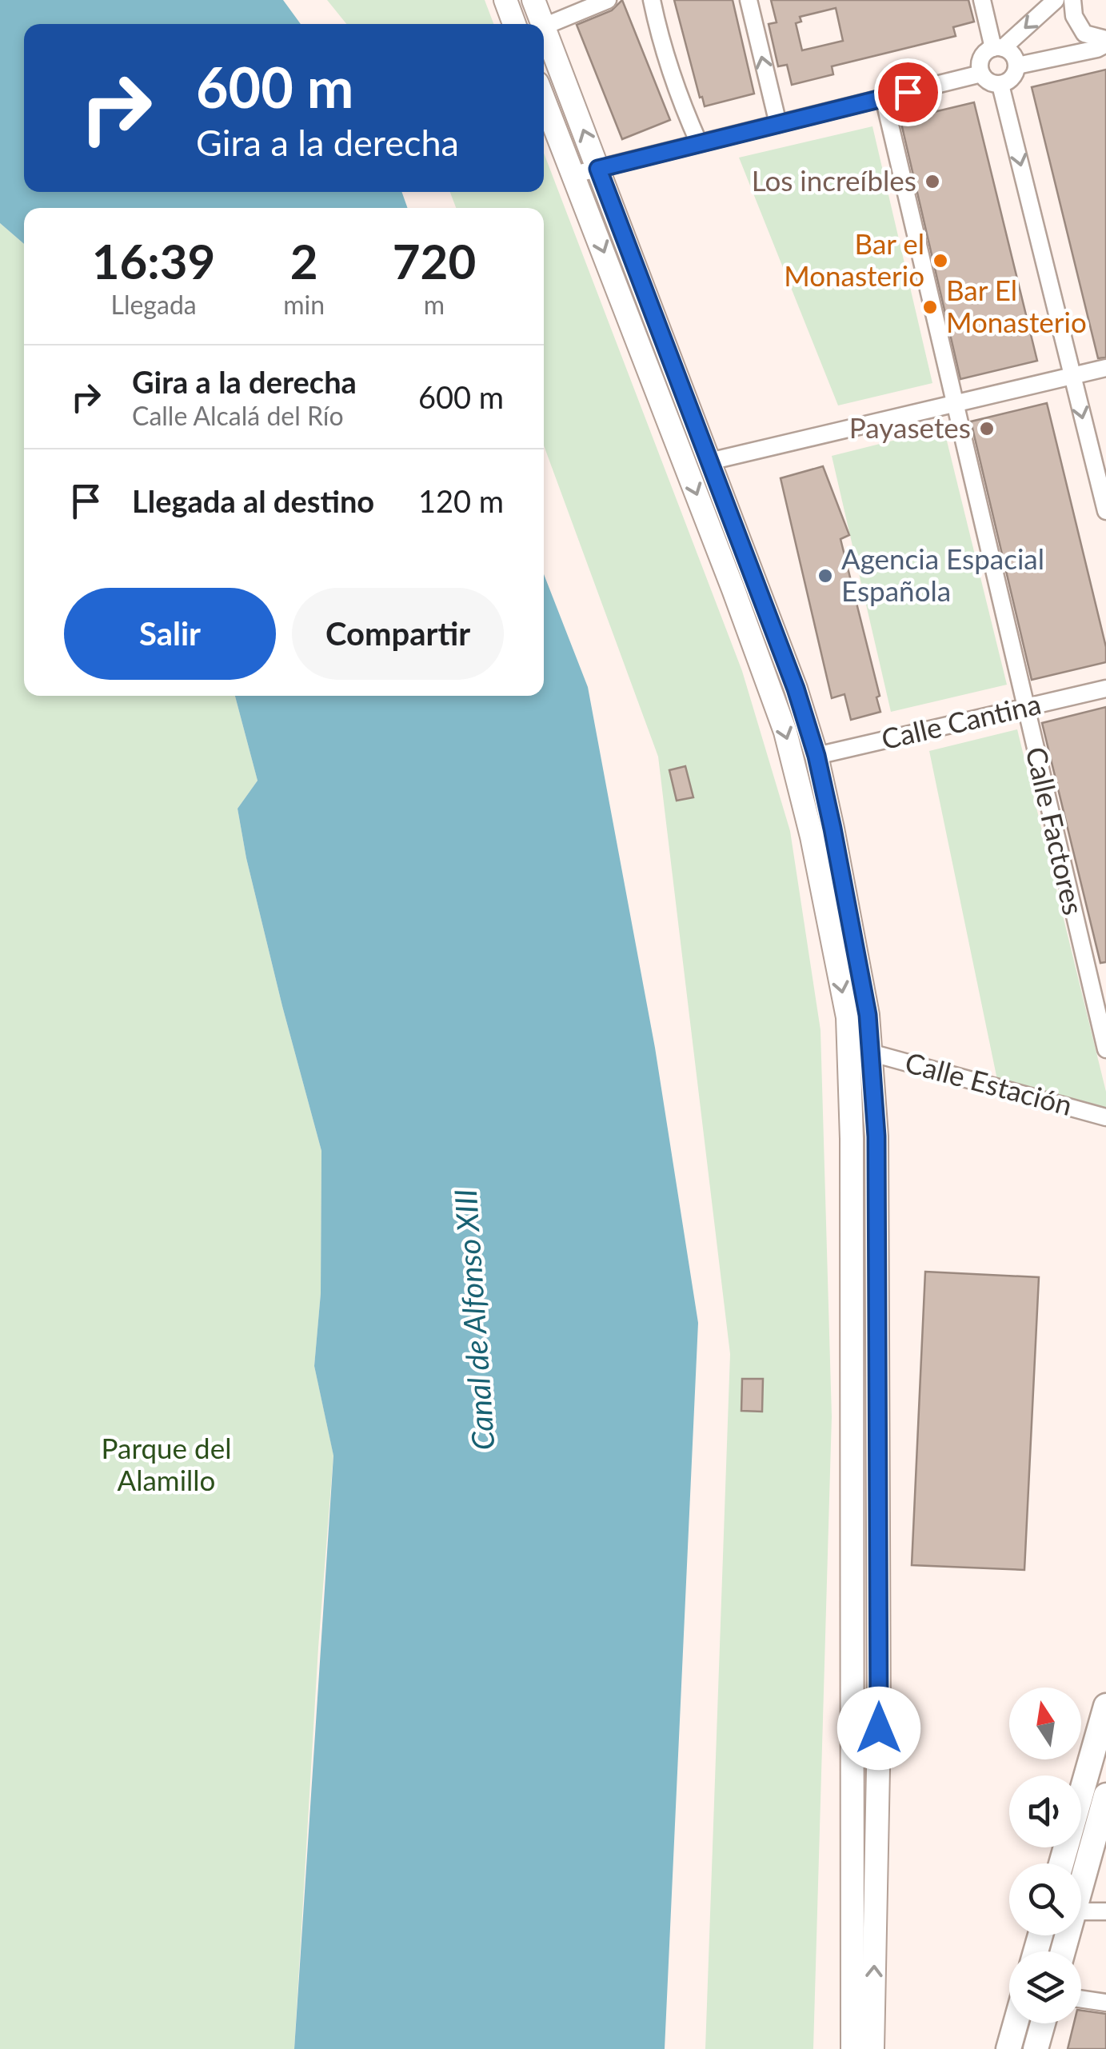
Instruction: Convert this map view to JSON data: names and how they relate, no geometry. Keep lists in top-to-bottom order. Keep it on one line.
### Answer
{"streets":{"street":["Calle Cantina","Calle Factores","Calle Estación"]},"crossings":[["Calle Cantina","Calle Factores"]],"water":["Canal de Alfonso XIII"],"parks":["Parque del Alamillo"],"places":["Los increíbles","Bar el Monasterio","Bar El Monasterio","Payasetes","Agencia Espacial Española"],"north":"top","page":{"turn":["600 m","Gira a la derecha"],"eta":["16:39","Llegada","2","min","720","m"],"list":[{"name":"Gira a la derecha","note":"Calle Alcalá del Río","value":"600 m"},{"name":"Llegada al destino","value":"120 m"}],"buttons":["Salir","Compartir"]}}
